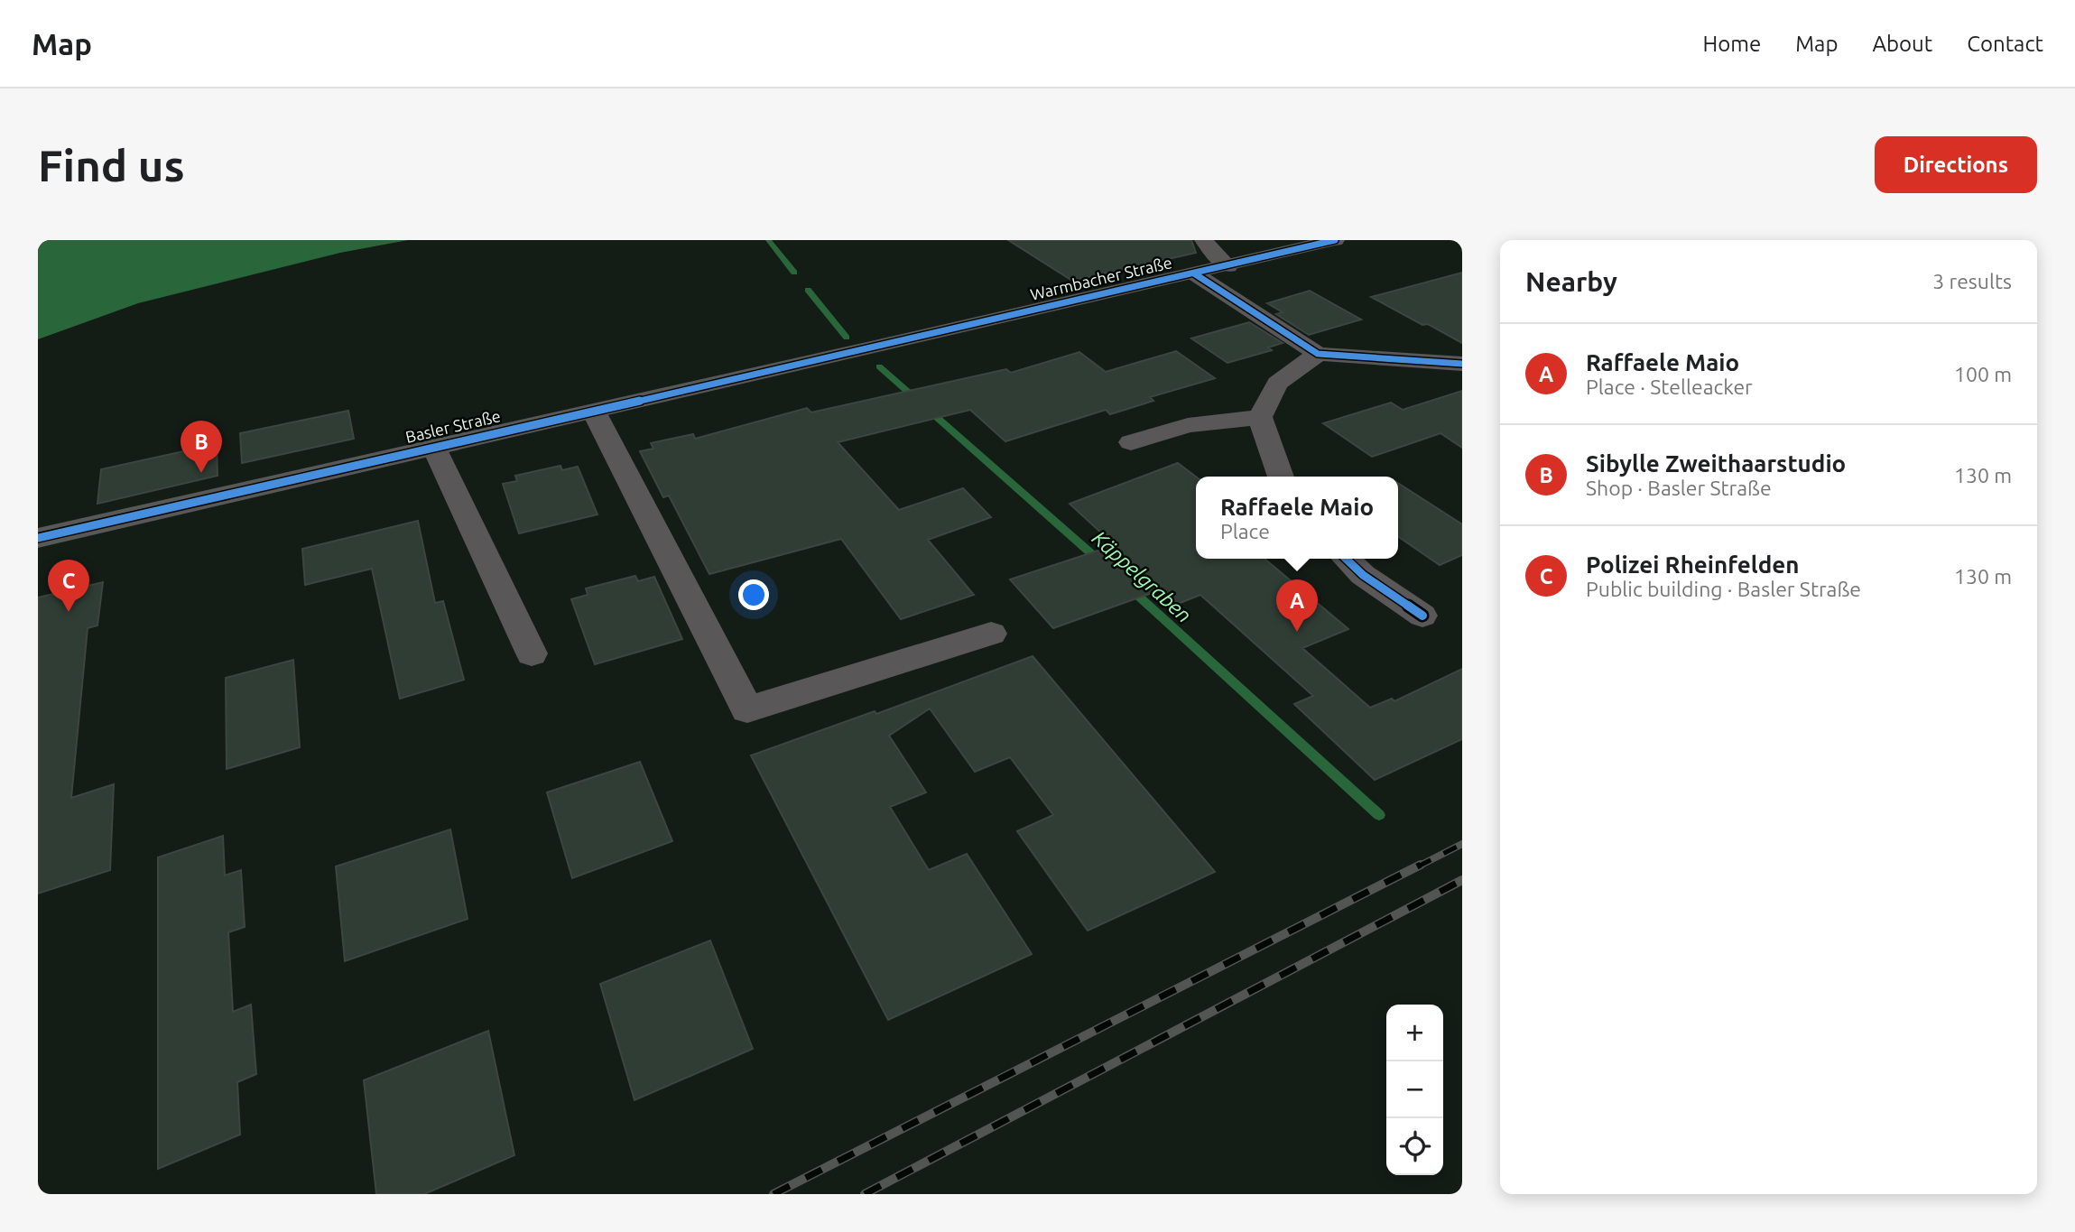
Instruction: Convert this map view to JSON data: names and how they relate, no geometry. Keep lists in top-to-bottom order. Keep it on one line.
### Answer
{"streets":{"main road":["Warmbacher Straße","Basler Straße"]},"crossings":[["Warmbacher Straße","Basler Straße"]],"water":["Käppelgraben"],"page":{"header":"Map","nav":["Home","Map","About","Contact"],"buttons":"Directions","title":"Find us","heading":["Nearby","3 results"],"list":[{"mark":"A","name":"Raffaele Maio","note":"Place · Stelleacker","value":"100 m"},{"mark":"B","name":"Sibylle Zweithaarstudio","note":"Shop · Basler Straße","value":"130 m"},{"mark":"C","name":"Polizei Rheinfelden","note":"Public building · Basler Straße","value":"130 m"}],"pins":["B","C","A"],"popup":["Raffaele Maio","Place"],"map_buttons":["+","−"]}}
